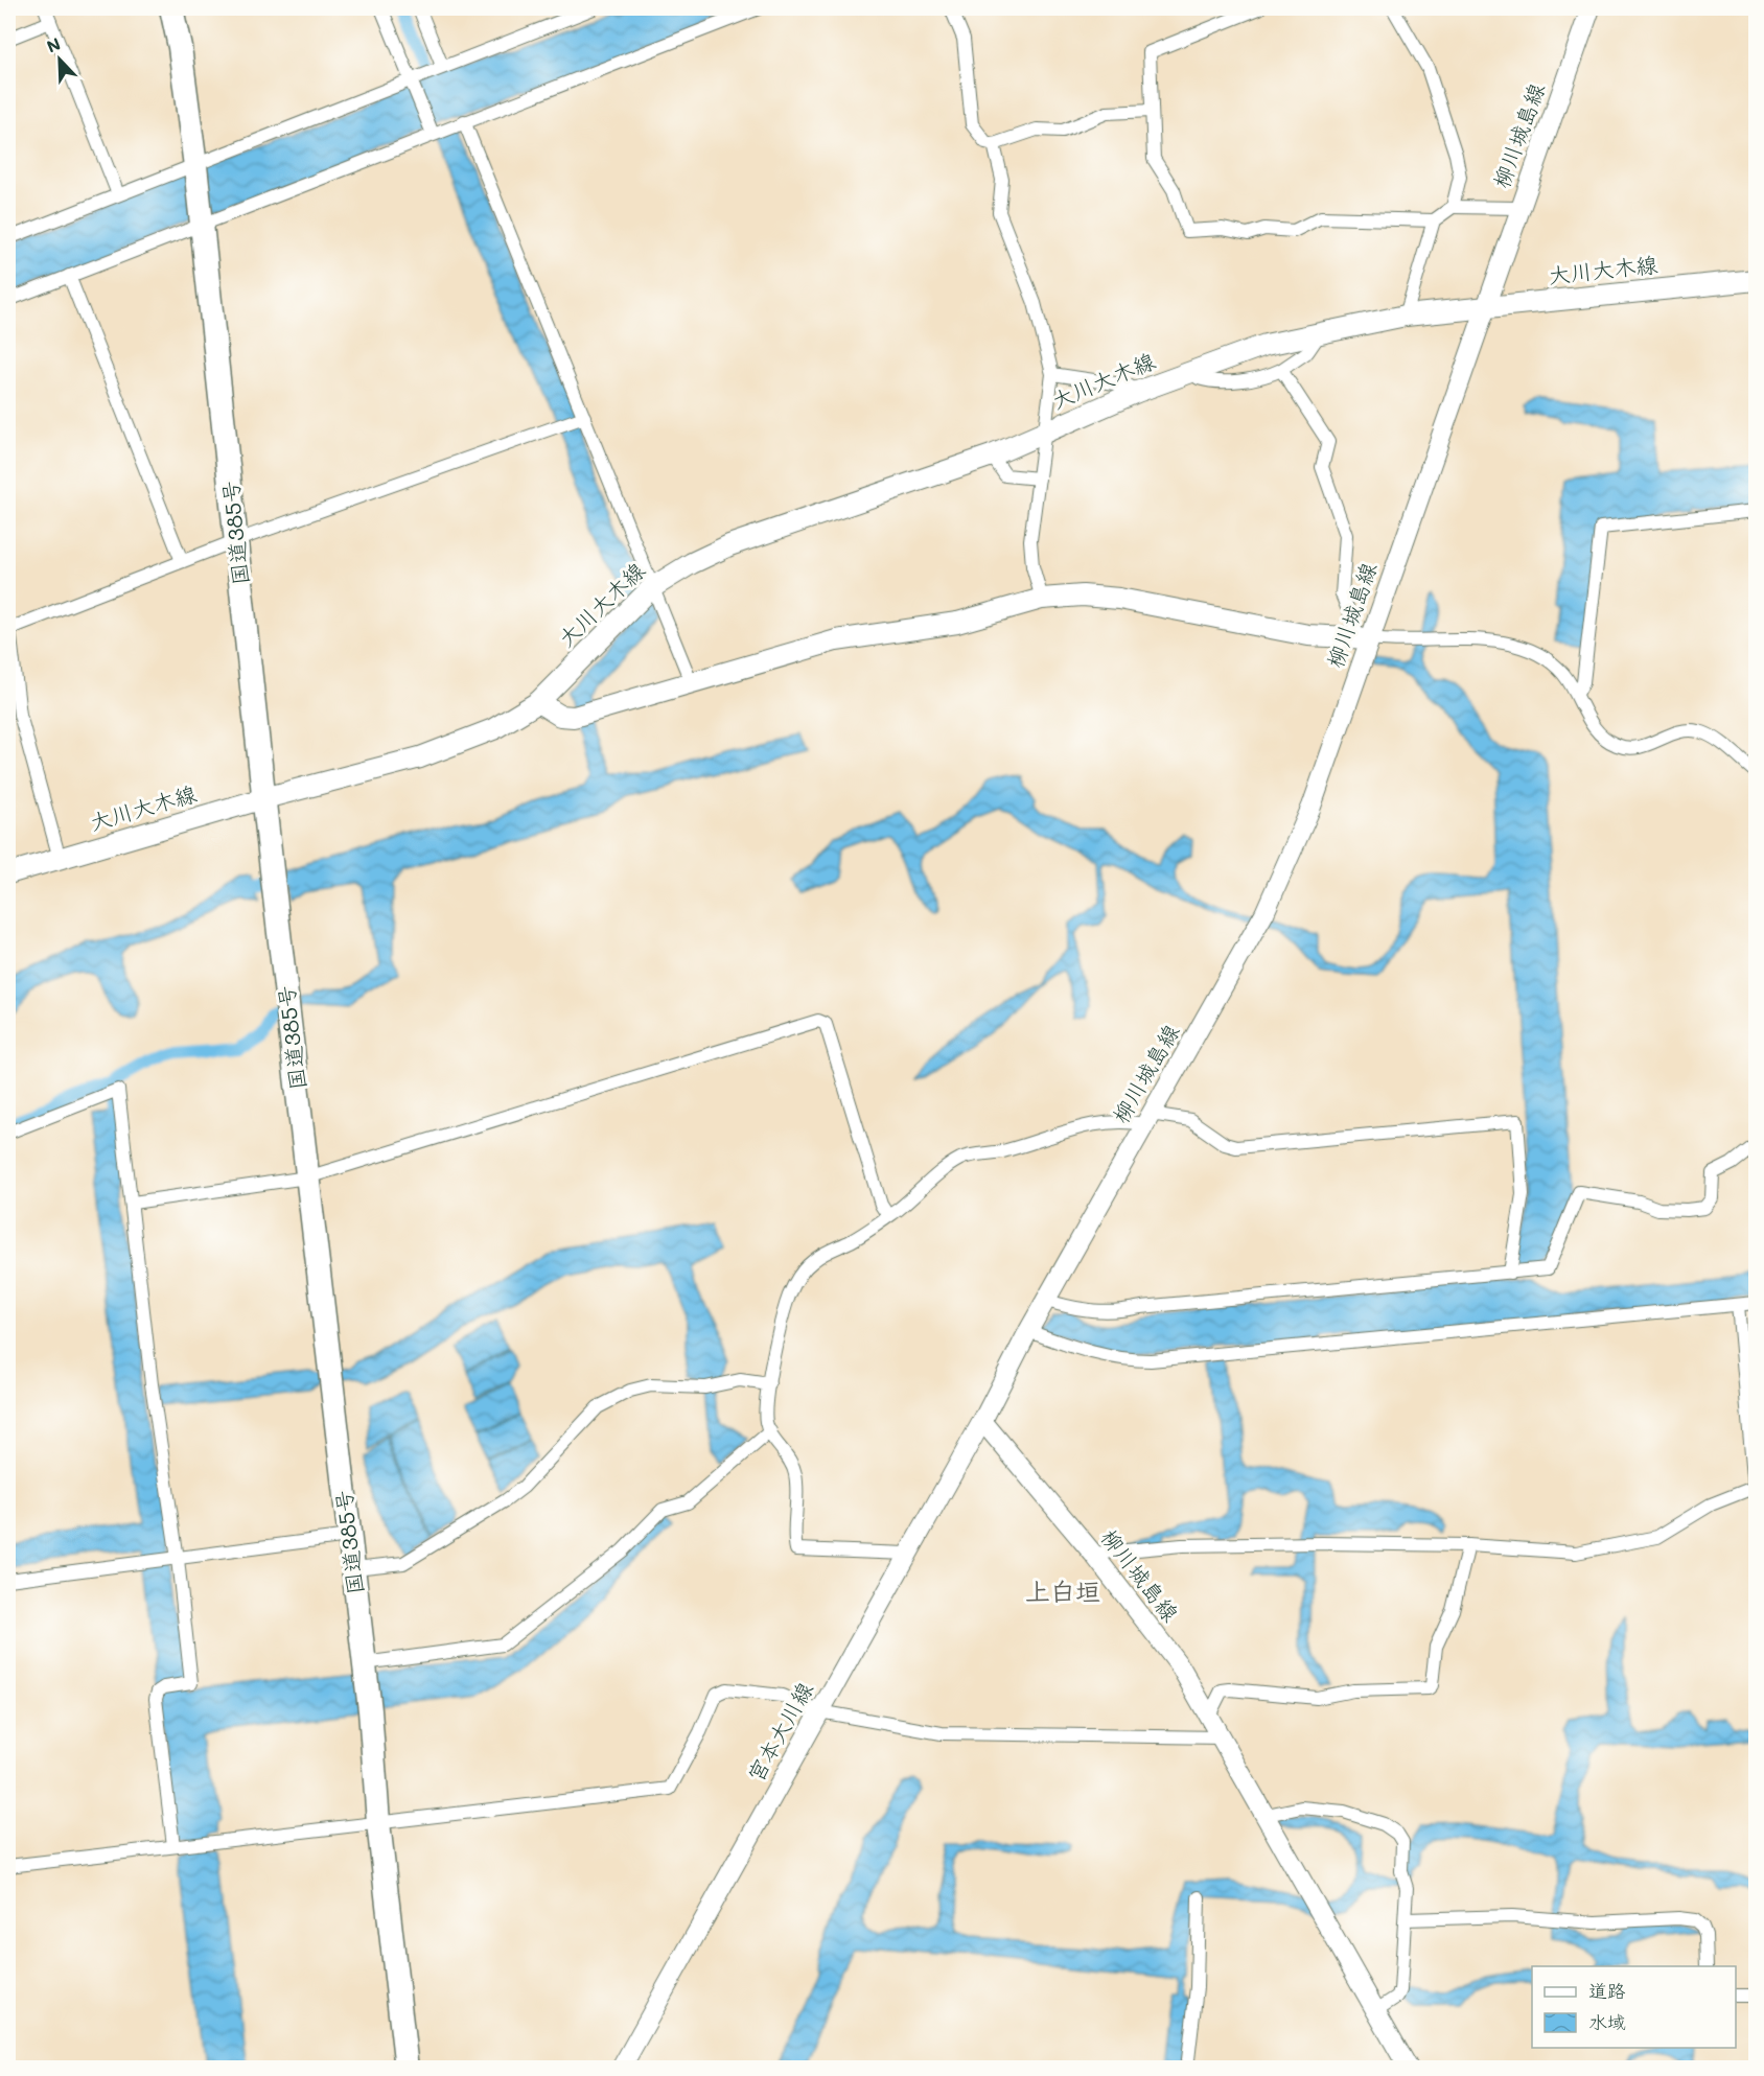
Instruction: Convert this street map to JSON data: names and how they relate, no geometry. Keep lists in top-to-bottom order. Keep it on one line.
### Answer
{"streets":{"highway":["国道385号"],"main road":["柳川城島線","大川大木線","宮本大川線"]},"crossings":[["柳川城島線","大川大木線"],["柳川城島線","宮本大川線"],["大川大木線","国道385号"]],"districts":["上白垣"],"legend":["道路","水域"],"north":"top left"}
